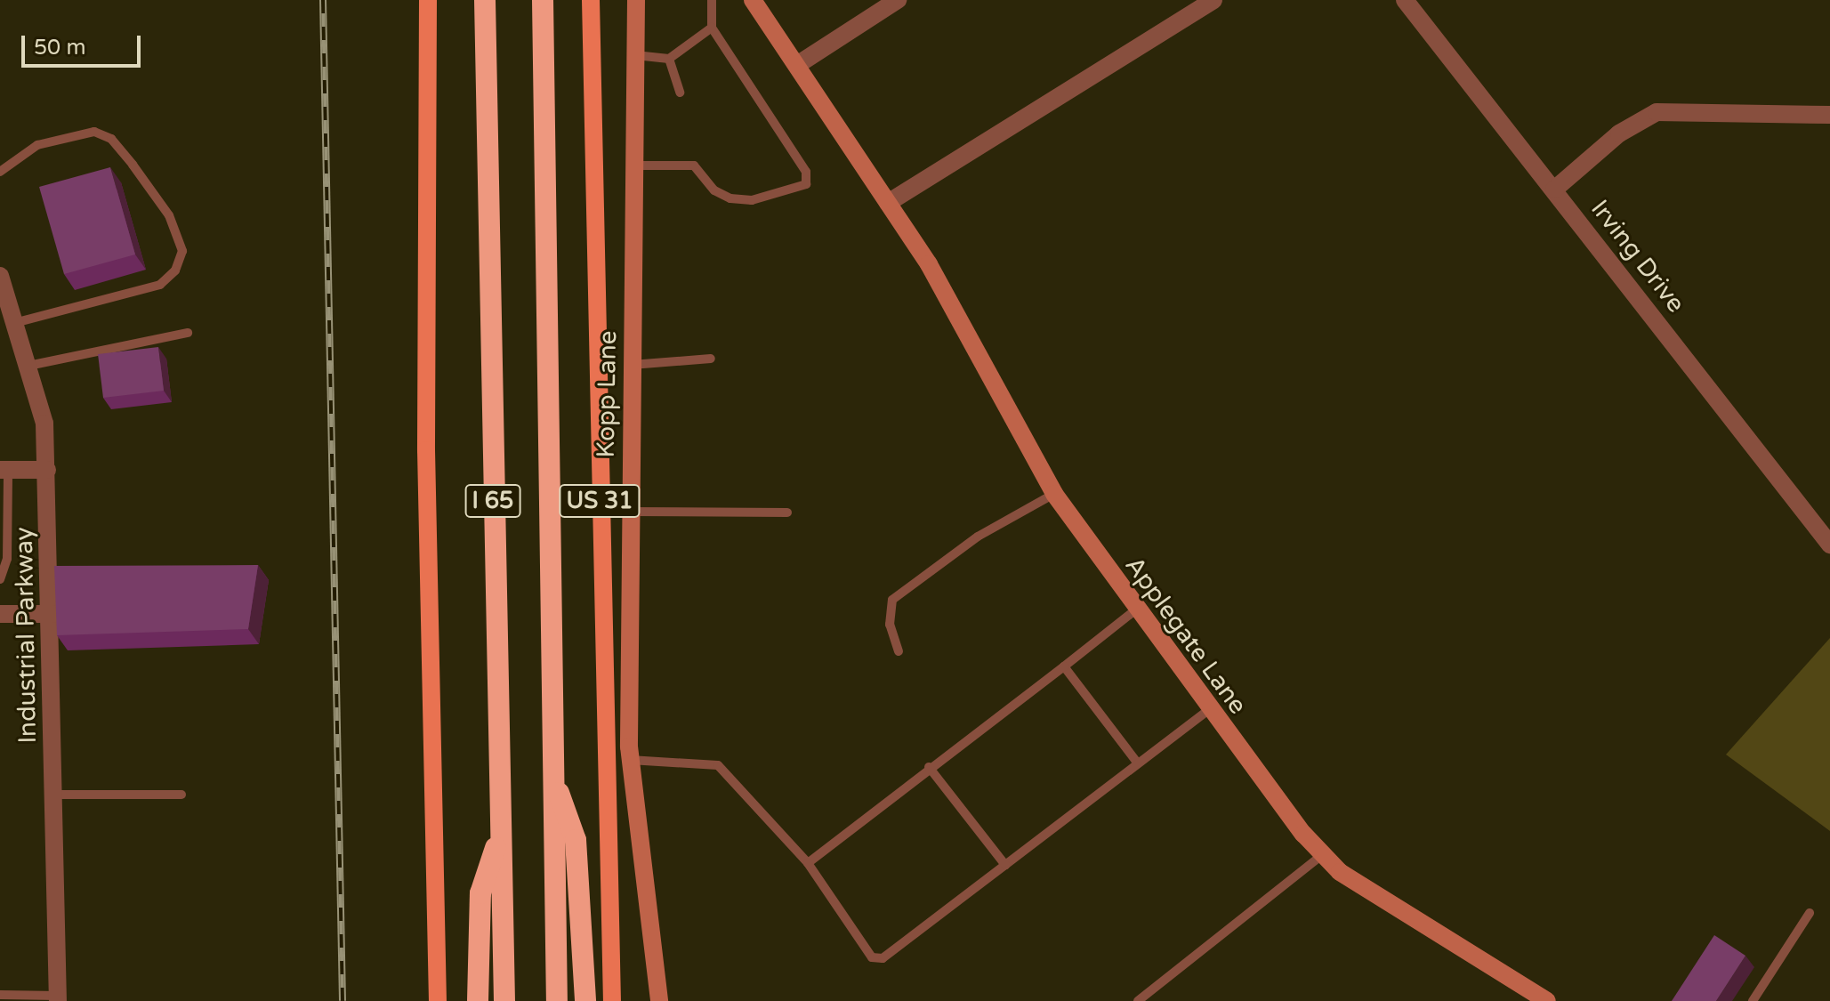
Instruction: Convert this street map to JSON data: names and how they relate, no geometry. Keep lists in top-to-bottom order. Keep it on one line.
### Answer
{"streets":{"highway":["I 65"],"main road":["US 31"],"street":["Irving Drive","Kopp Lane","Industrial Parkway","Applegate Lane"]},"scale_bar":"50 m"}
